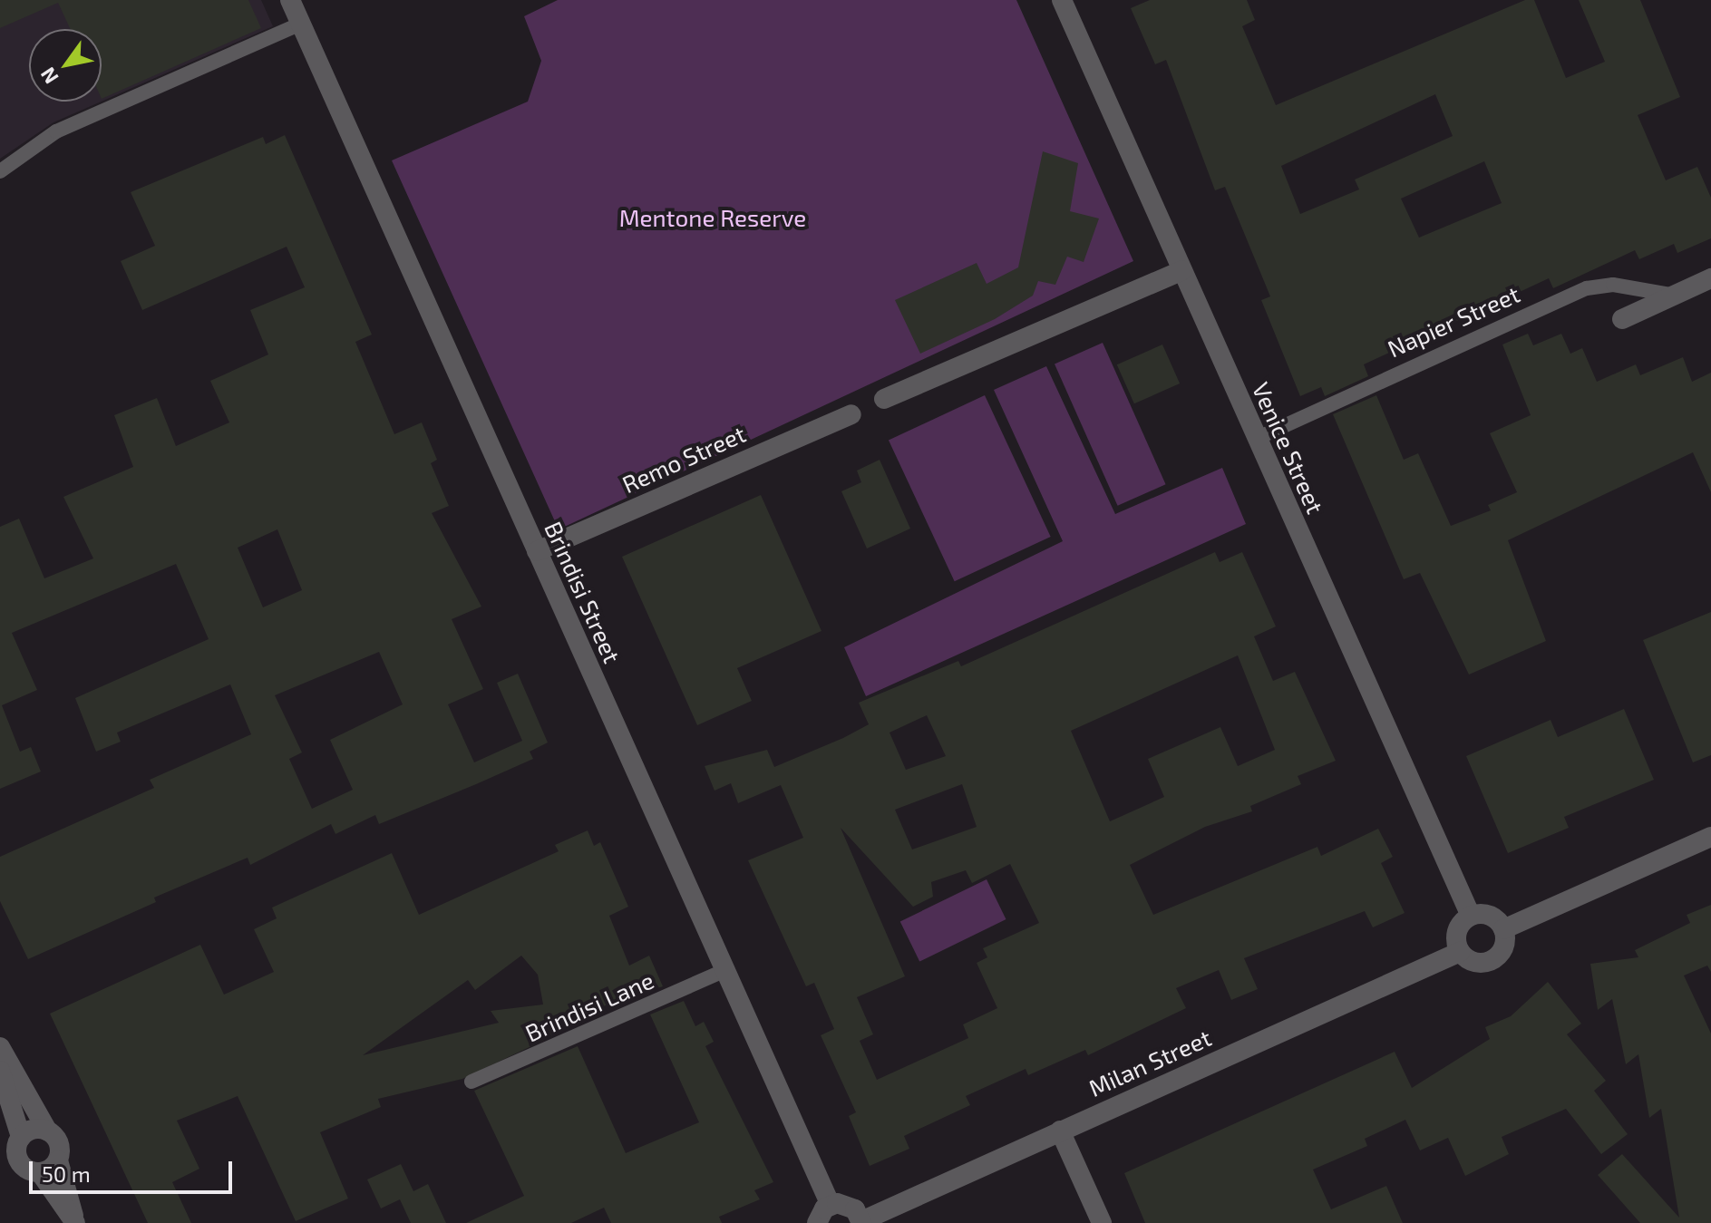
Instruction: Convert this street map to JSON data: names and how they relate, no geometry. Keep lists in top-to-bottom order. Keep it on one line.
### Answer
{"streets":{"street":["Napier Street","Venice Street","Remo Street","Brindisi Street","Milan Street"],"lane":["Brindisi Lane"]},"crossings":[["Napier Street","Venice Street"],["Venice Street","Milan Street"],["Remo Street","Brindisi Street"],["Brindisi Street","Brindisi Lane"]],"parks":["Mentone Reserve"],"scale_bar":"50 m","north":"bottom left"}
